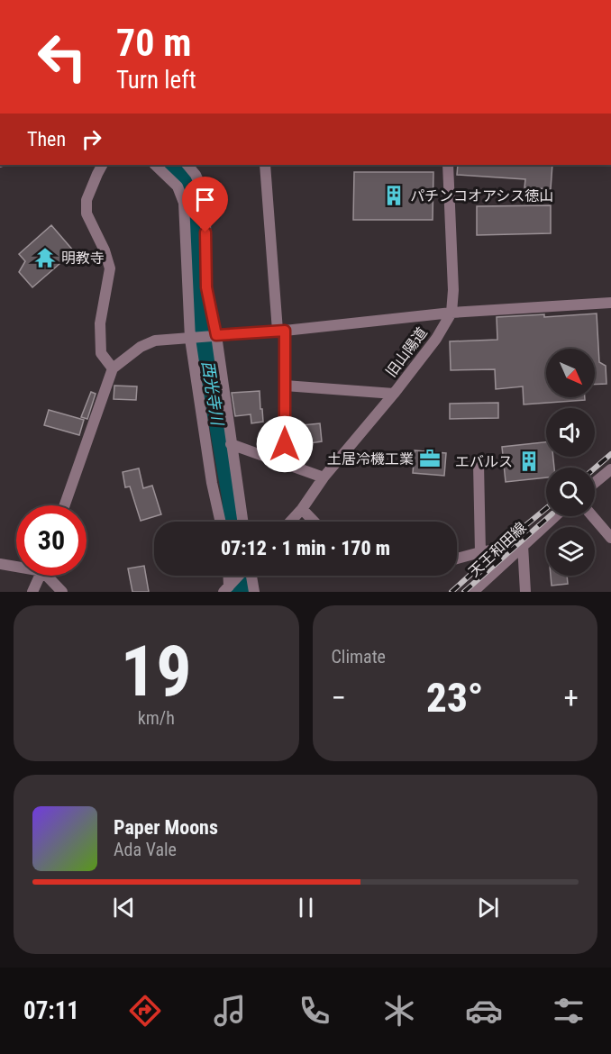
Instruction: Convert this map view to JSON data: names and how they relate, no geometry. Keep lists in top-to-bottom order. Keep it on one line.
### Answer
{"streets":{"street":["旧山陽道","天王和田線"]},"water":["西光寺川"],"places":{"building":["パチンコオアシス徳山","エバルス"],"temple":["明教寺"],"office":["土居冷機工業"]},"north":"bottom right","page":{"turn":["70 m","Turn left"],"then":"Then","limit":"30","trip":"07:12 · 1 min · 170 m","tile":[["19","km/h"],"Climate"],"heat":["−","23°","+"],"song":["Paper Moons","Ada Vale"],"tabs":"07:11"}}
